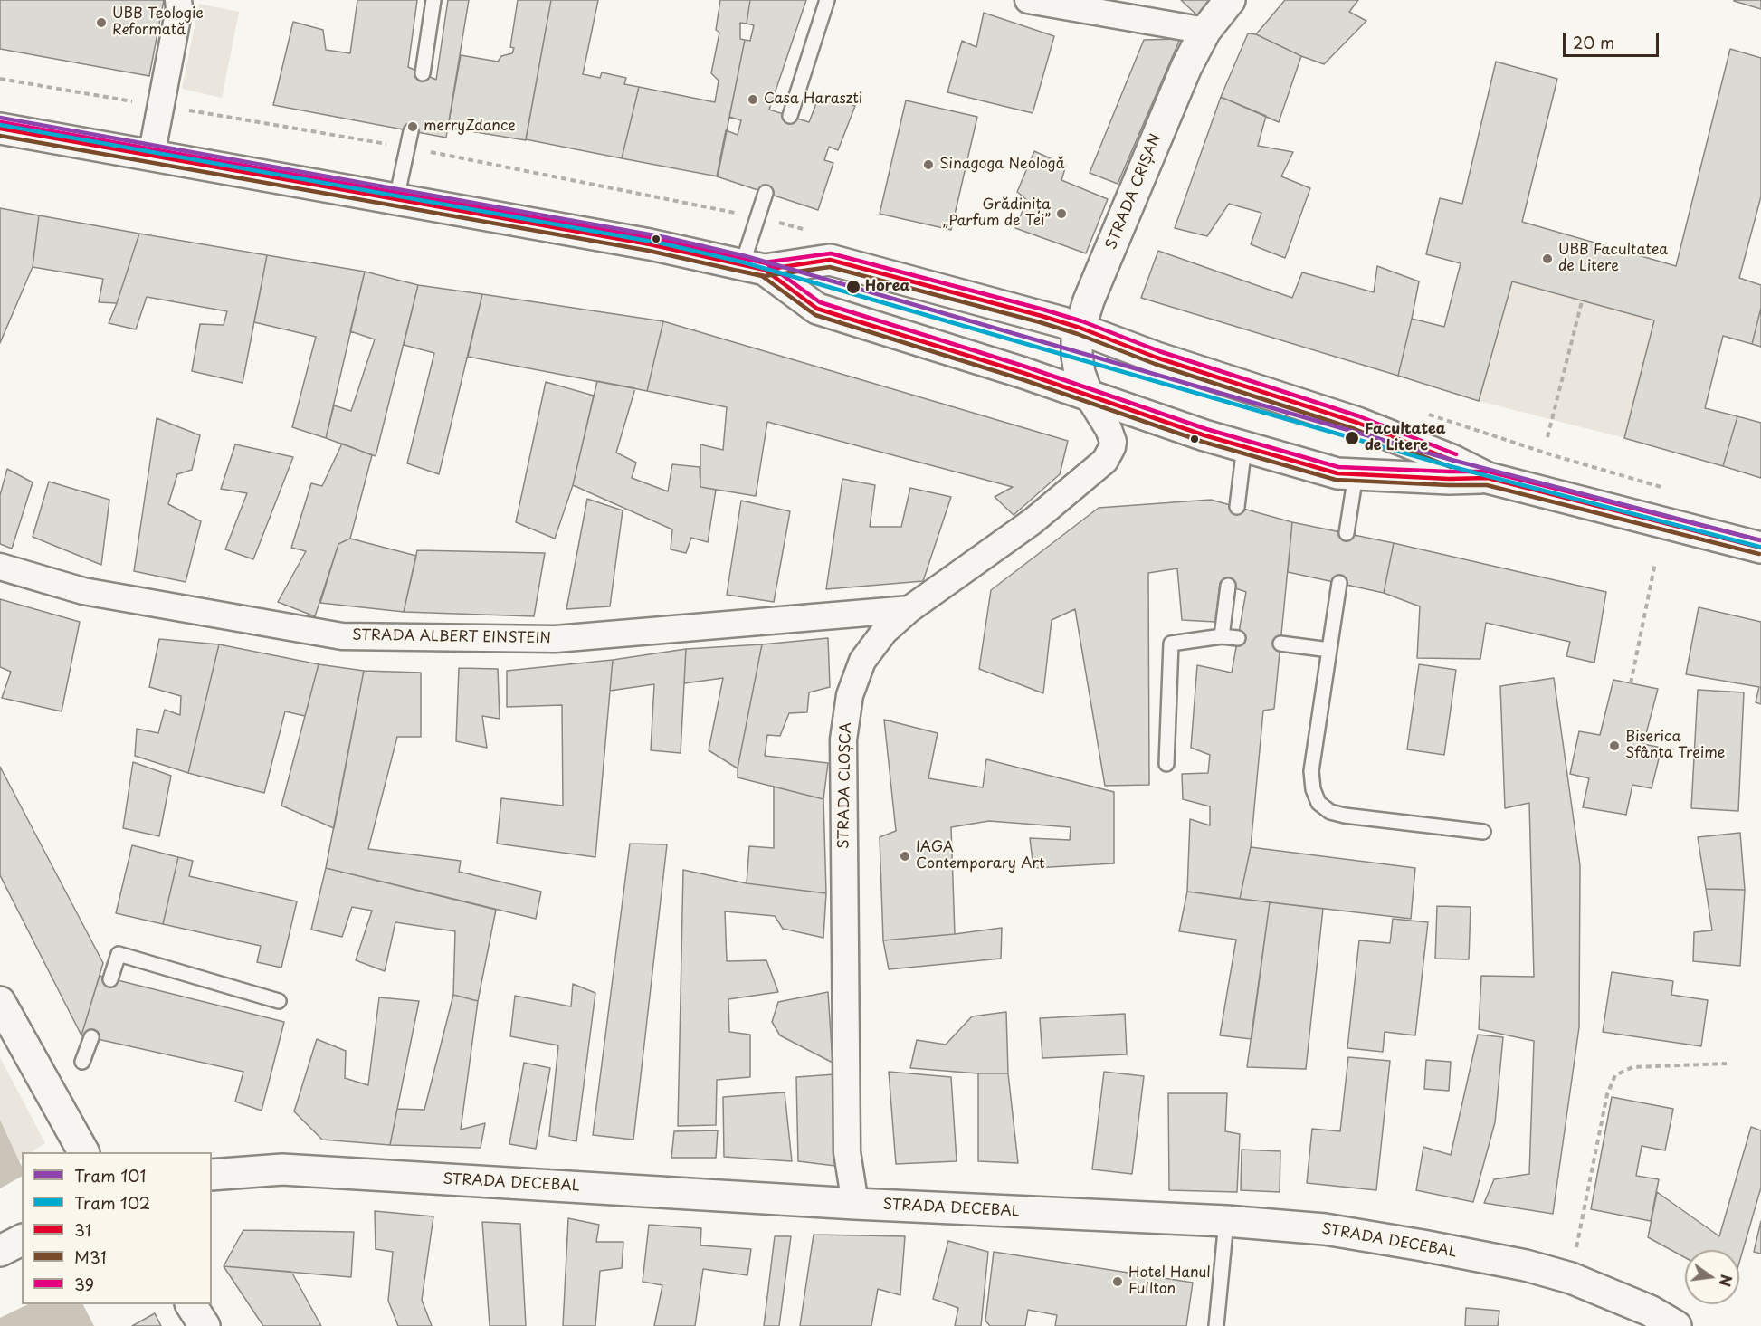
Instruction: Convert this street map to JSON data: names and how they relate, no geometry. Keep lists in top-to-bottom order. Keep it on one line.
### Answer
{"streets":{"main road":["STRADA CRIȘAN","STRADA DECEBAL"],"street":["STRADA ALBERT EINSTEIN","STRADA CLOȘCA"]},"crossings":[["STRADA CRIȘAN","STRADA CLOȘCA"],["STRADA ALBERT EINSTEIN","STRADA CLOȘCA"],["STRADA CLOȘCA","STRADA DECEBAL"]],"places":["UBB Teologie Reformată","Casa Haraszti","merryZdance","Sinagoga Neologă","Grădinița „Parfum de Tei”","UBB Facultatea de Litere","Horea","Facultatea de Litere","Biserica Sfânta Treime","IAGA Contemporary Art","Hotel Hanul Fullton"],"lines":["tram line 101","transit line 39","tram line 102","transit line 31","transit line M31"],"legend":["Tram 101","Tram 102","31","M31","39"],"scale_bar":"20 m","north":"right"}
